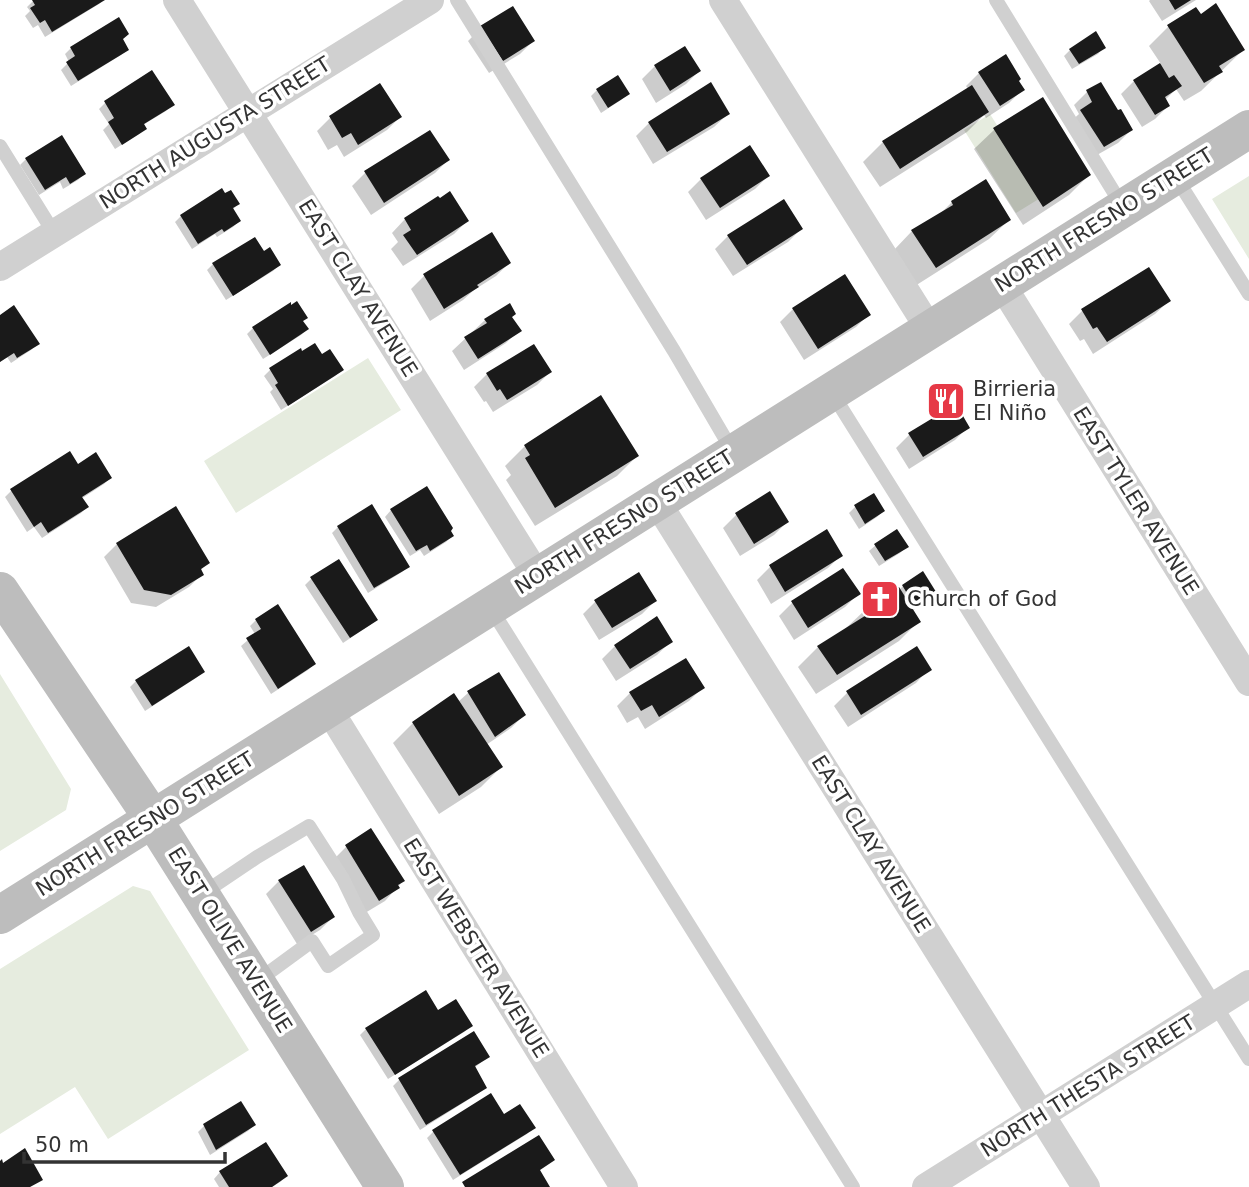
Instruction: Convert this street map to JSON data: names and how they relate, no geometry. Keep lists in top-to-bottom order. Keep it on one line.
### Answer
{"streets":{"main road":["NORTH FRESNO STREET","EAST OLIVE AVENUE"],"street":["NORTH AUGUSTA STREET","EAST CLAY AVENUE","EAST TYLER AVENUE","EAST WEBSTER AVENUE","NORTH THESTA STREET"]},"crossings":[["NORTH AUGUSTA STREET","EAST CLAY AVENUE"],["NORTH FRESNO STREET","EAST CLAY AVENUE"],["NORTH FRESNO STREET","EAST TYLER AVENUE"],["NORTH FRESNO STREET","EAST OLIVE AVENUE"],["NORTH FRESNO STREET","EAST WEBSTER AVENUE"],["EAST CLAY AVENUE","NORTH THESTA STREET"]],"places":{"restaurant":["Birrieria El Niño"],"church":["Church of God"]},"scale_bar":"50 m"}
